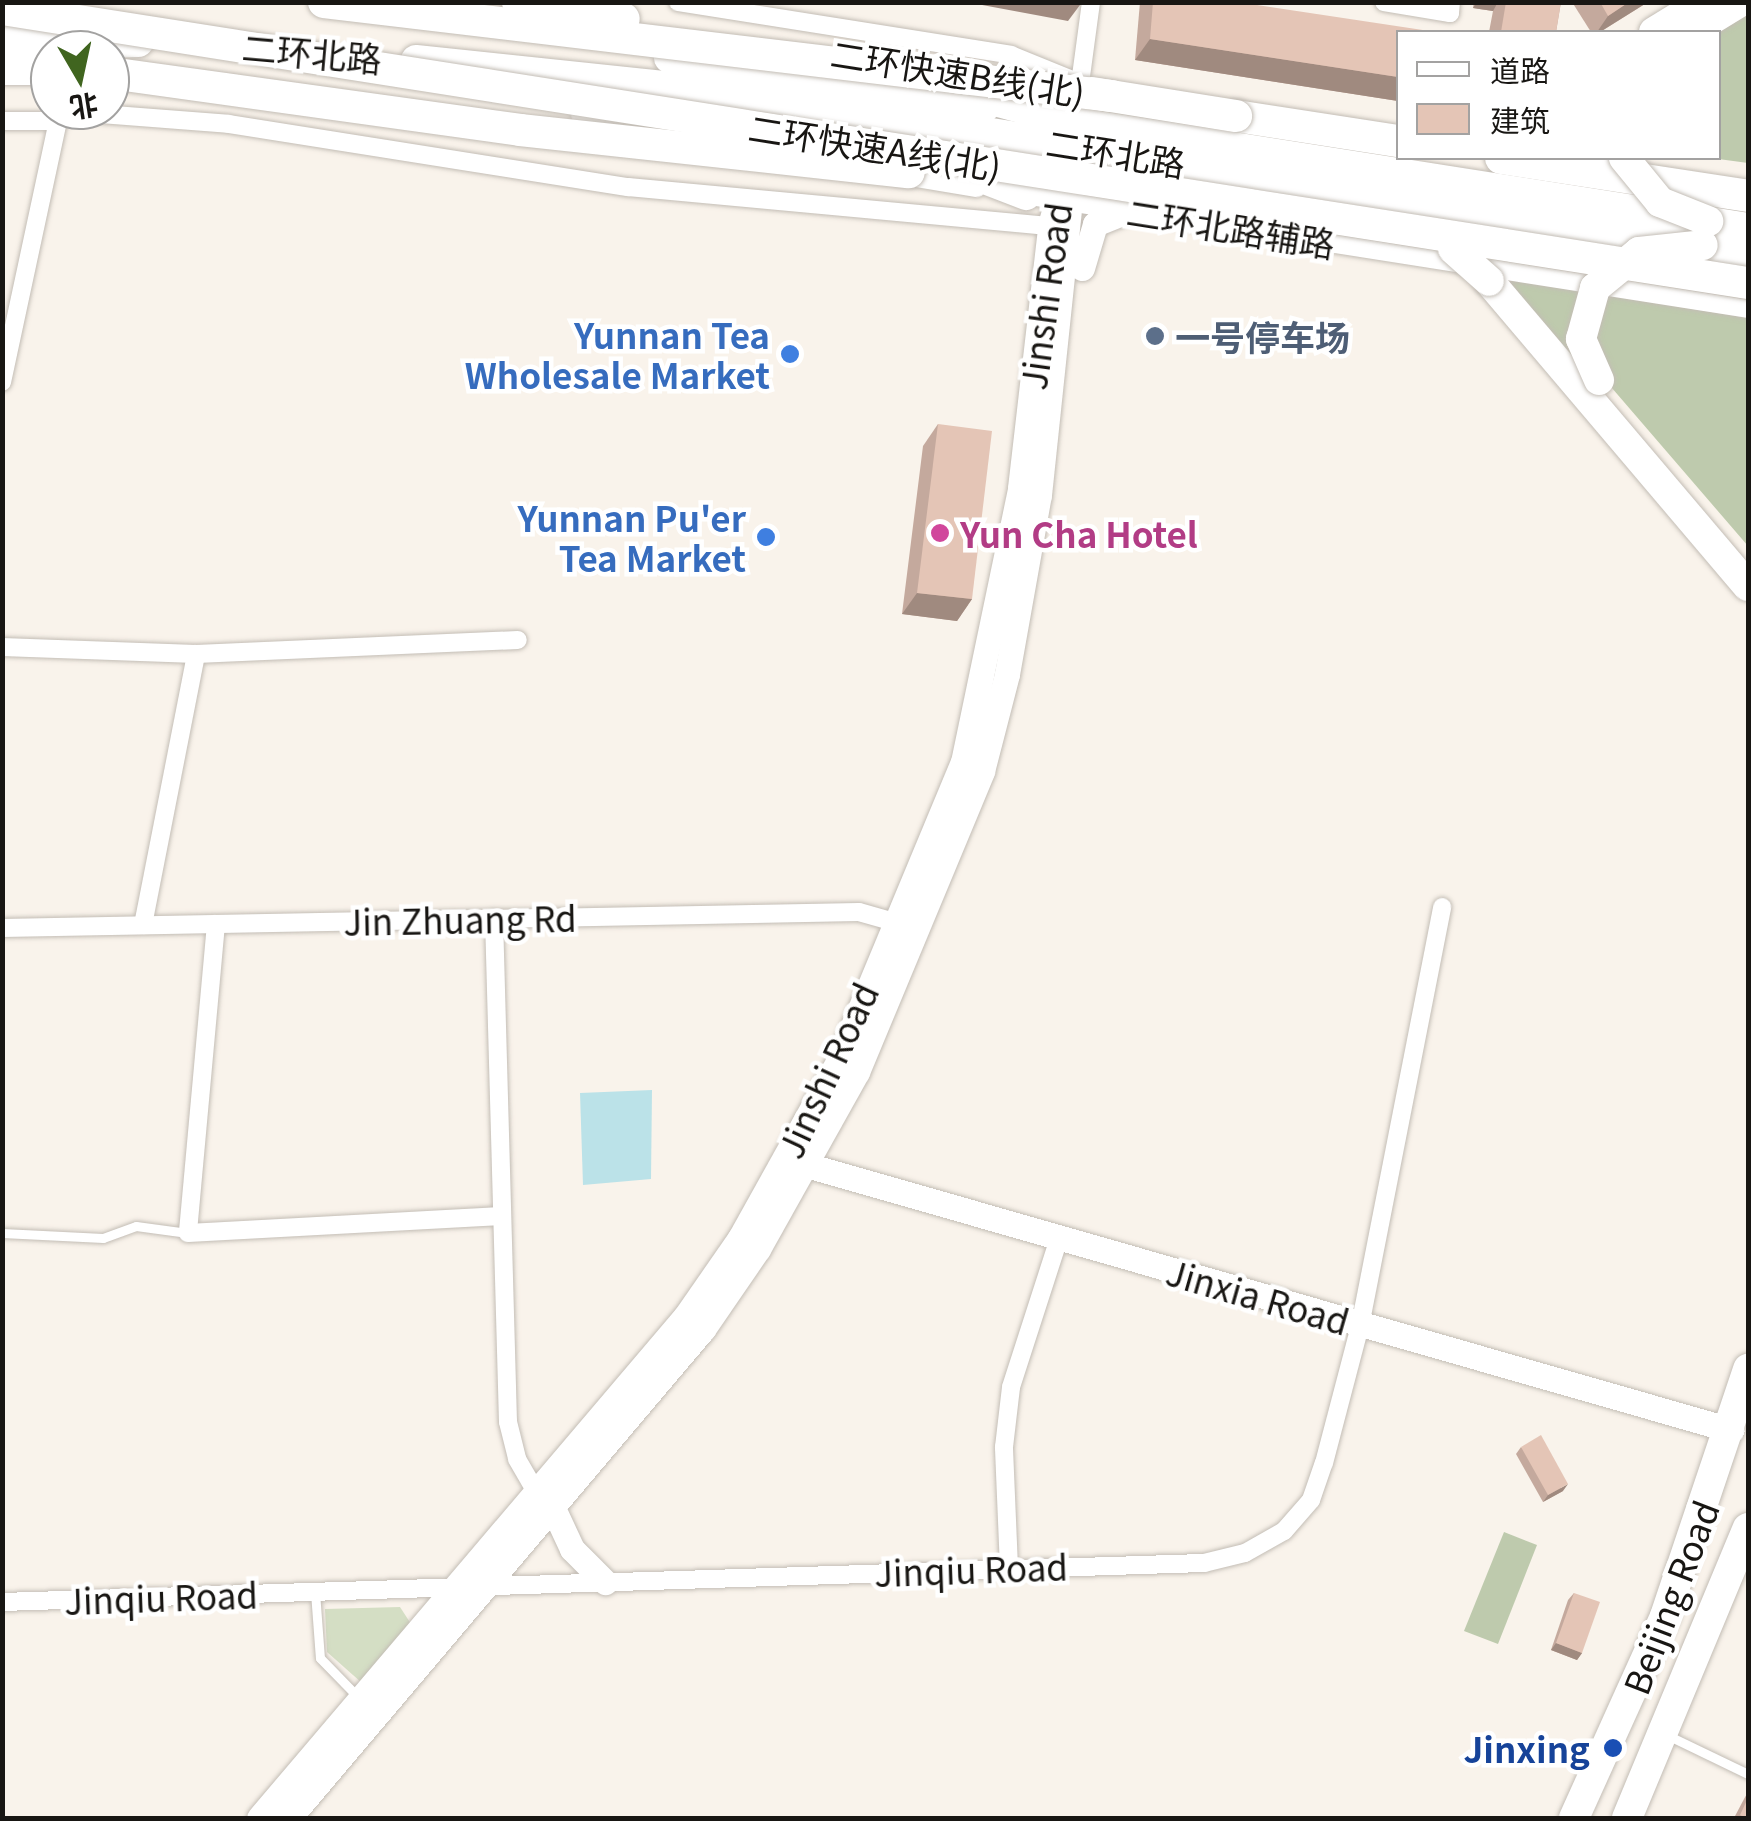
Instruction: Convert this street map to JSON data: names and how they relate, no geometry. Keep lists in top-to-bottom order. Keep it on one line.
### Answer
{"streets":{"highway":["二环快速B线(北)","二环快速A线(北)"],"main road":["二环北路","Beijing Road"],"street":["二环北路辅路","Jinshi Road","Jin Zhuang Rd","Jinxia Road","Jinqiu Road"]},"crossings":[["二环北路","二环北路辅路"],["二环北路","Jinshi Road"],["二环北路辅路","Jinshi Road"],["Jinshi Road","Jin Zhuang Rd"],["Jinshi Road","Jinxia Road"],["Jinshi Road","Jinqiu Road"],["Jinxia Road","Jinqiu Road"],["Jinxia Road","Beijing Road"]],"places":["一号停车场","Yunnan Tea Wholesale Market","Yun Cha Hotel","Yunnan Pu'er Tea Market","Jinxing"],"legend":["道路","建筑"],"north":"bottom"}
